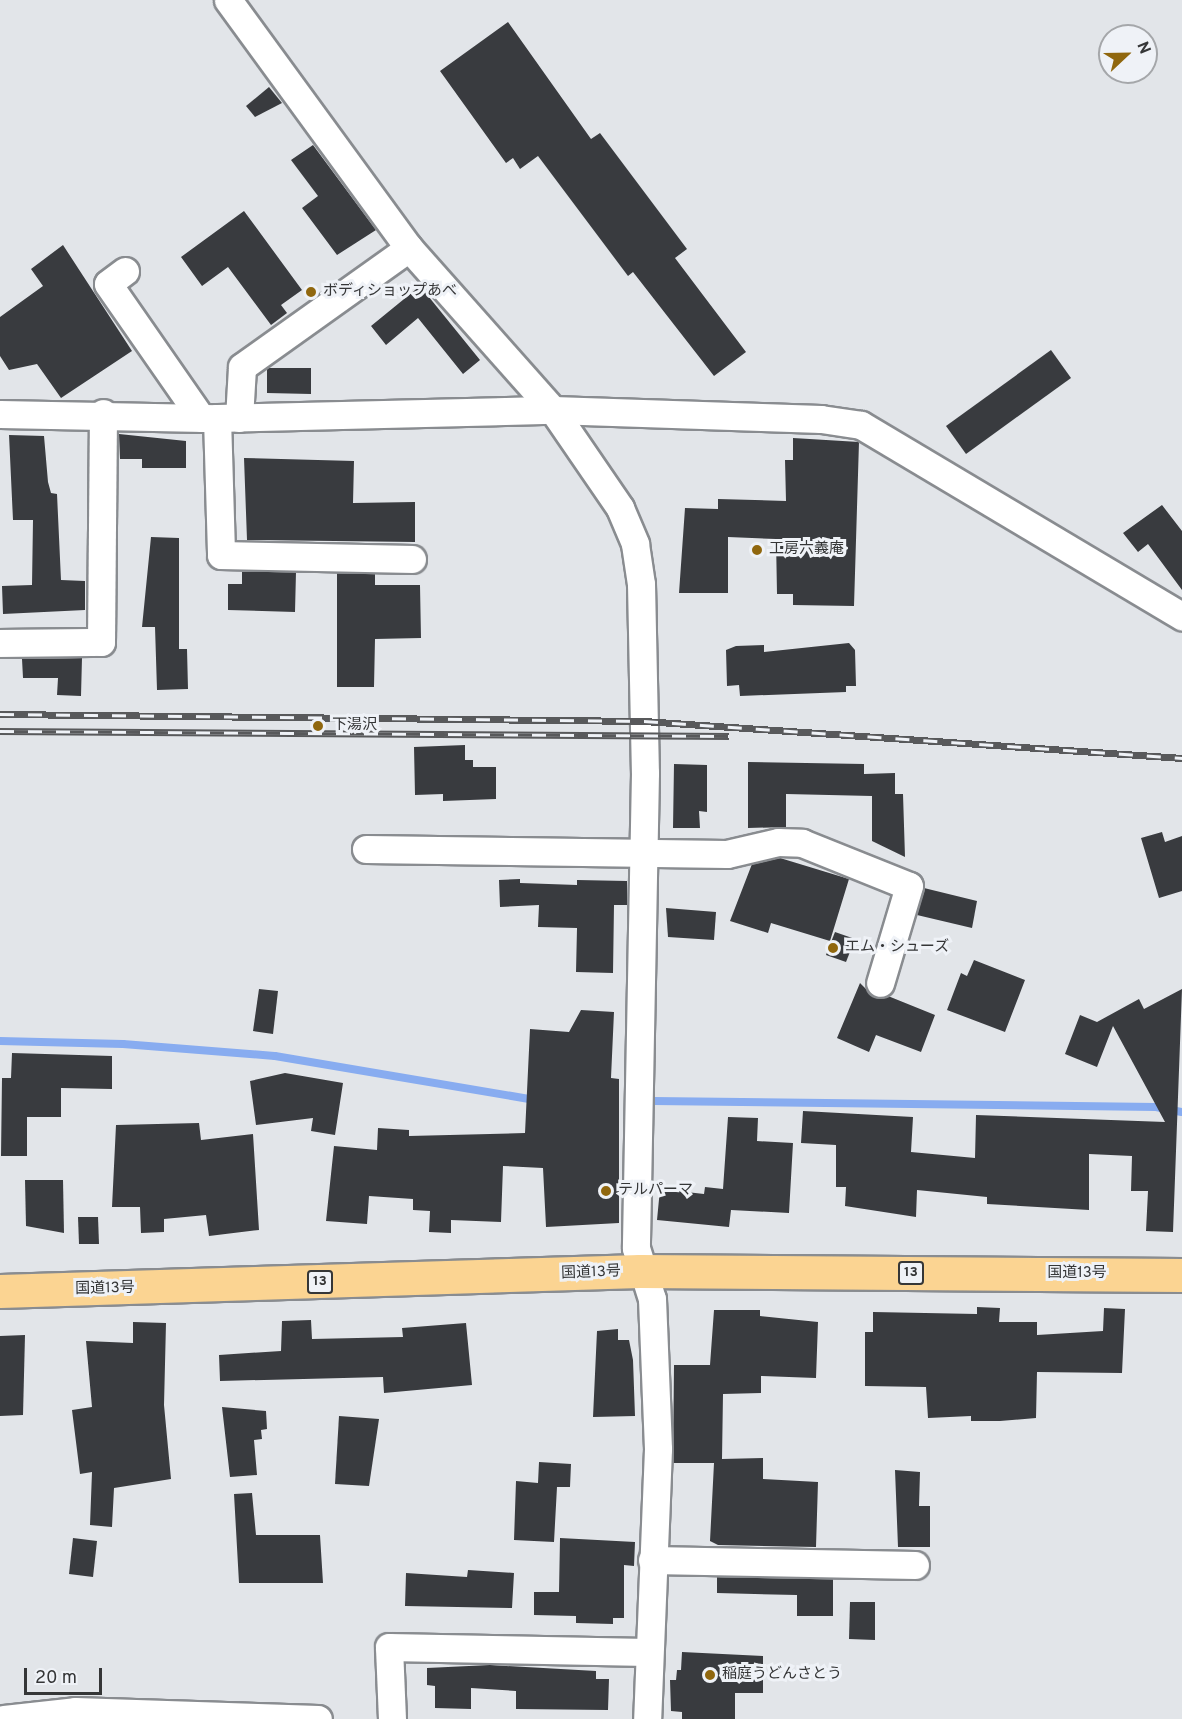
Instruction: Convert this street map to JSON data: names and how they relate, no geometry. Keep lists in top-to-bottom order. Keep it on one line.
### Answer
{"streets":{"highway":["国道13号","13"]},"places":["ボディショップあべ","工房六義庵","下湯沢","エム・シューズ","テルパーマ","稲庭うどんさとう"],"scale_bar":"20 m","north":"right"}
